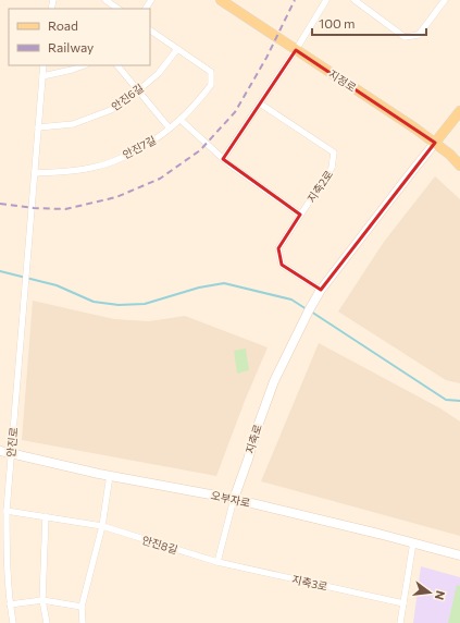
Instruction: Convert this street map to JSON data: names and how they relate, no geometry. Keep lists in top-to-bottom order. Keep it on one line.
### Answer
{"streets":{"main road":["지정로","지축로","오부자로"],"street":["안진6길","안진7길","지축2로","안진로","안진8길","지축3로"]},"crossings":[["안진6길","안진7길"],["안진7길","안진로"],["지축2로","지축로"],["지축로","오부자로"],["지축로","안진8길"],["지축로","지축3로"],["안진로","오부자로"],["안진로","안진8길"],["안진8길","지축3로"]],"legend":["Road","Railway"],"scale_bar":"100 m","north":"right"}
